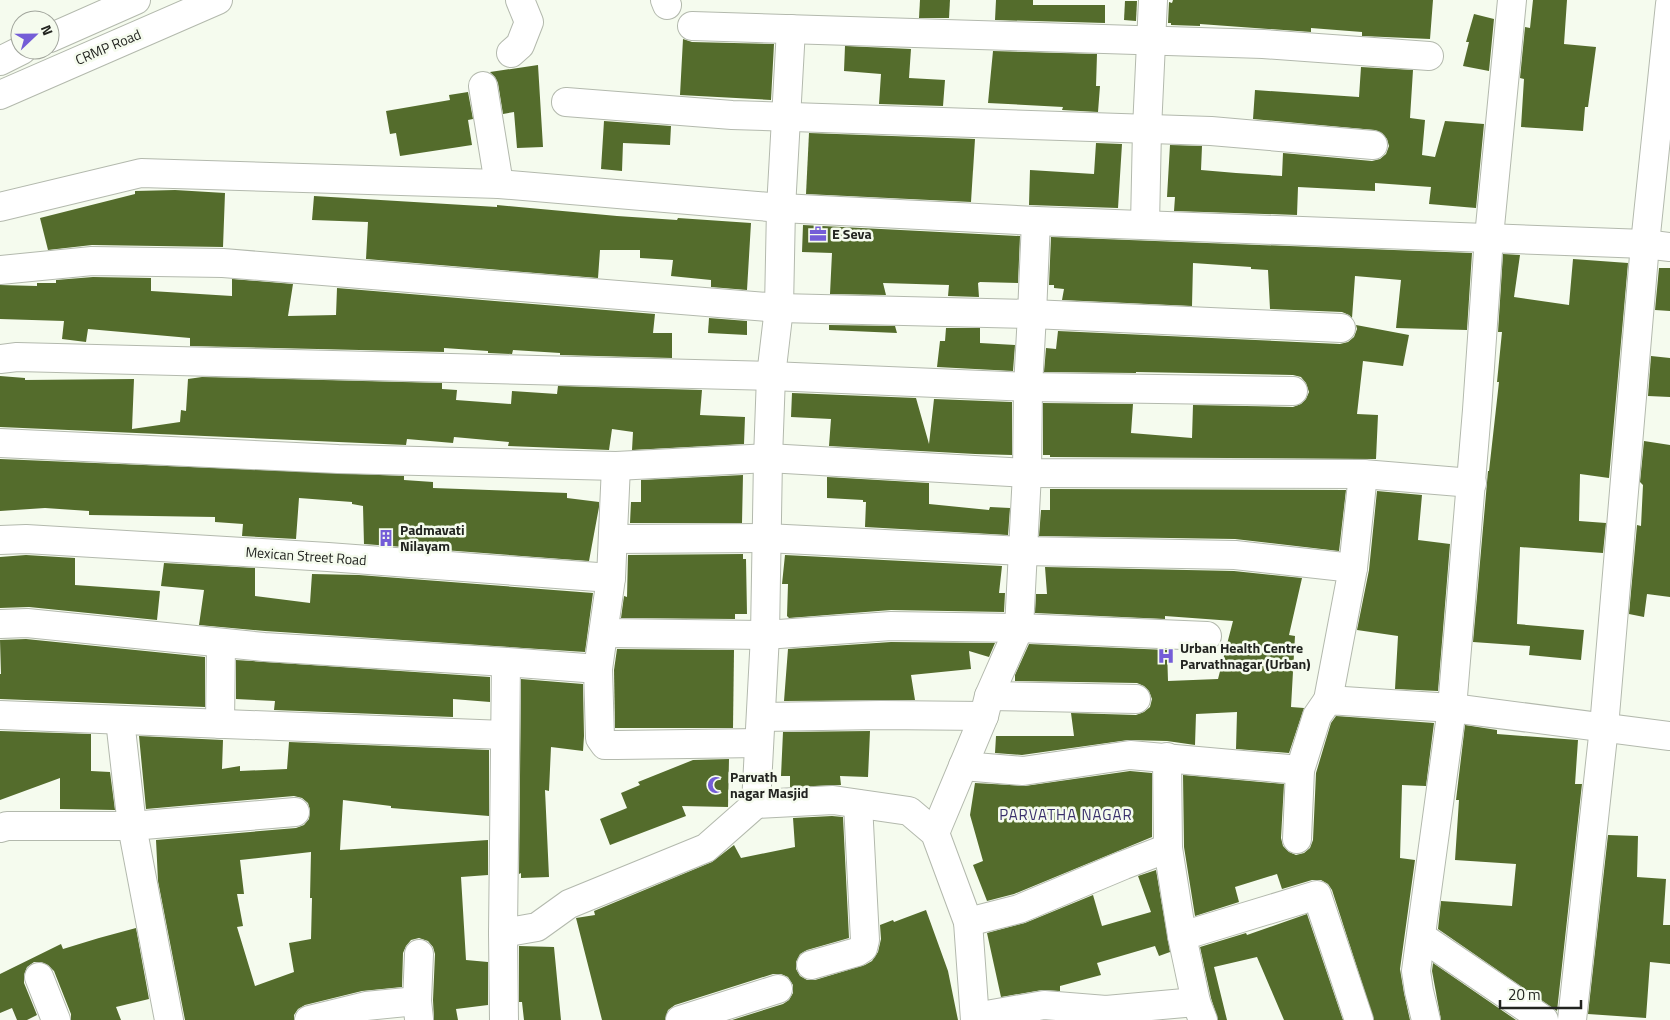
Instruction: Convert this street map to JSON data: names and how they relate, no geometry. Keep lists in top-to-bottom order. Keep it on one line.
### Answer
{"streets":{"street":["CRMP Road","Mexican Street Road"]},"districts":["PARVATHA NAGAR"],"places":{"office":["E Seva"],"building":["Padmavati Nilayam"],"hospital":["Urban Health Centre Parvathnagar (Urban)"],"mosque":["Parvath nagar Masjid"]},"scale_bar":"20 m","north":"right"}
